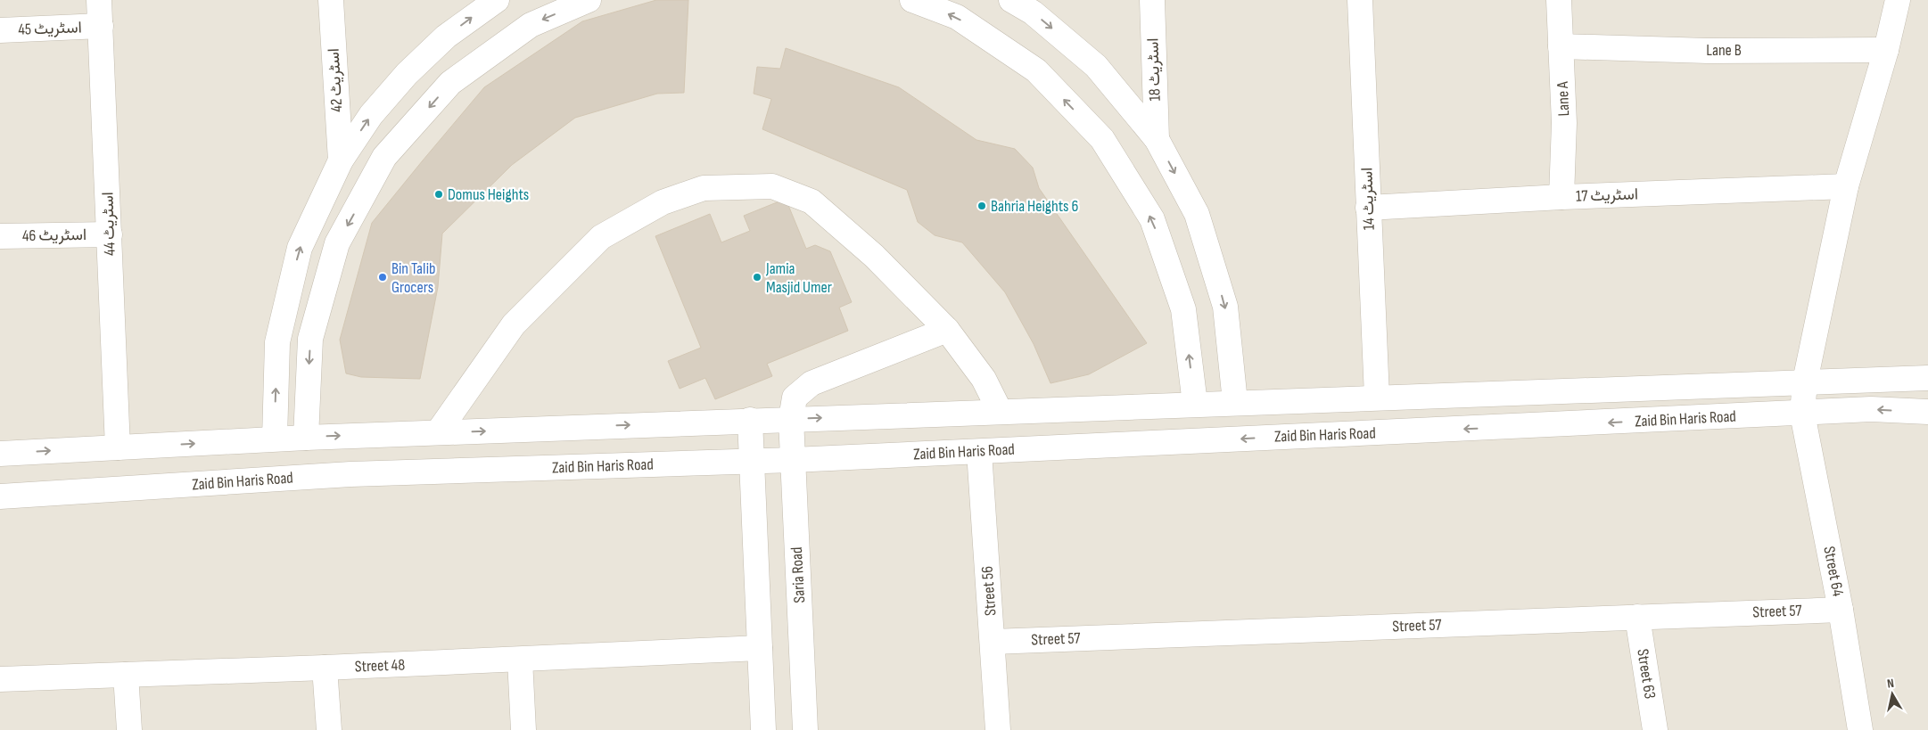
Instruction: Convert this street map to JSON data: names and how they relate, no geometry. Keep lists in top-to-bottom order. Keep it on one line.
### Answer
{"streets":{"street":["اسٹریٹ 45","Lane B","اسٹریٹ 18","اسٹریٹ 42","Lane A","اسٹریٹ 17","اسٹریٹ 14","اسٹریٹ 44","اسٹریٹ 46","Zaid Bin Haris Road","Street 64","Saria Road","Street 56","Street 57","Street 48","Street 63"]},"crossings":[["اسٹریٹ 45","اسٹریٹ 44"],["Lane B","Lane A"],["Lane B","Street 64"],["Lane A","اسٹریٹ 17"],["اسٹریٹ 17","اسٹریٹ 14"],["اسٹریٹ 17","Street 64"],["اسٹریٹ 14","Zaid Bin Haris Road"],["اسٹریٹ 44","اسٹریٹ 46"],["اسٹریٹ 44","Zaid Bin Haris Road"],["Zaid Bin Haris Road","Street 64"],["Zaid Bin Haris Road","Saria Road"],["Zaid Bin Haris Road","Street 56"],["Street 64","Street 57"],["Street 56","Street 57"],["Street 57","Street 63"]],"places":["Domus Heights","Bahria Heights 6","Bin Talib Grocers","Jamia Masjid Umer"],"north":"top"}
